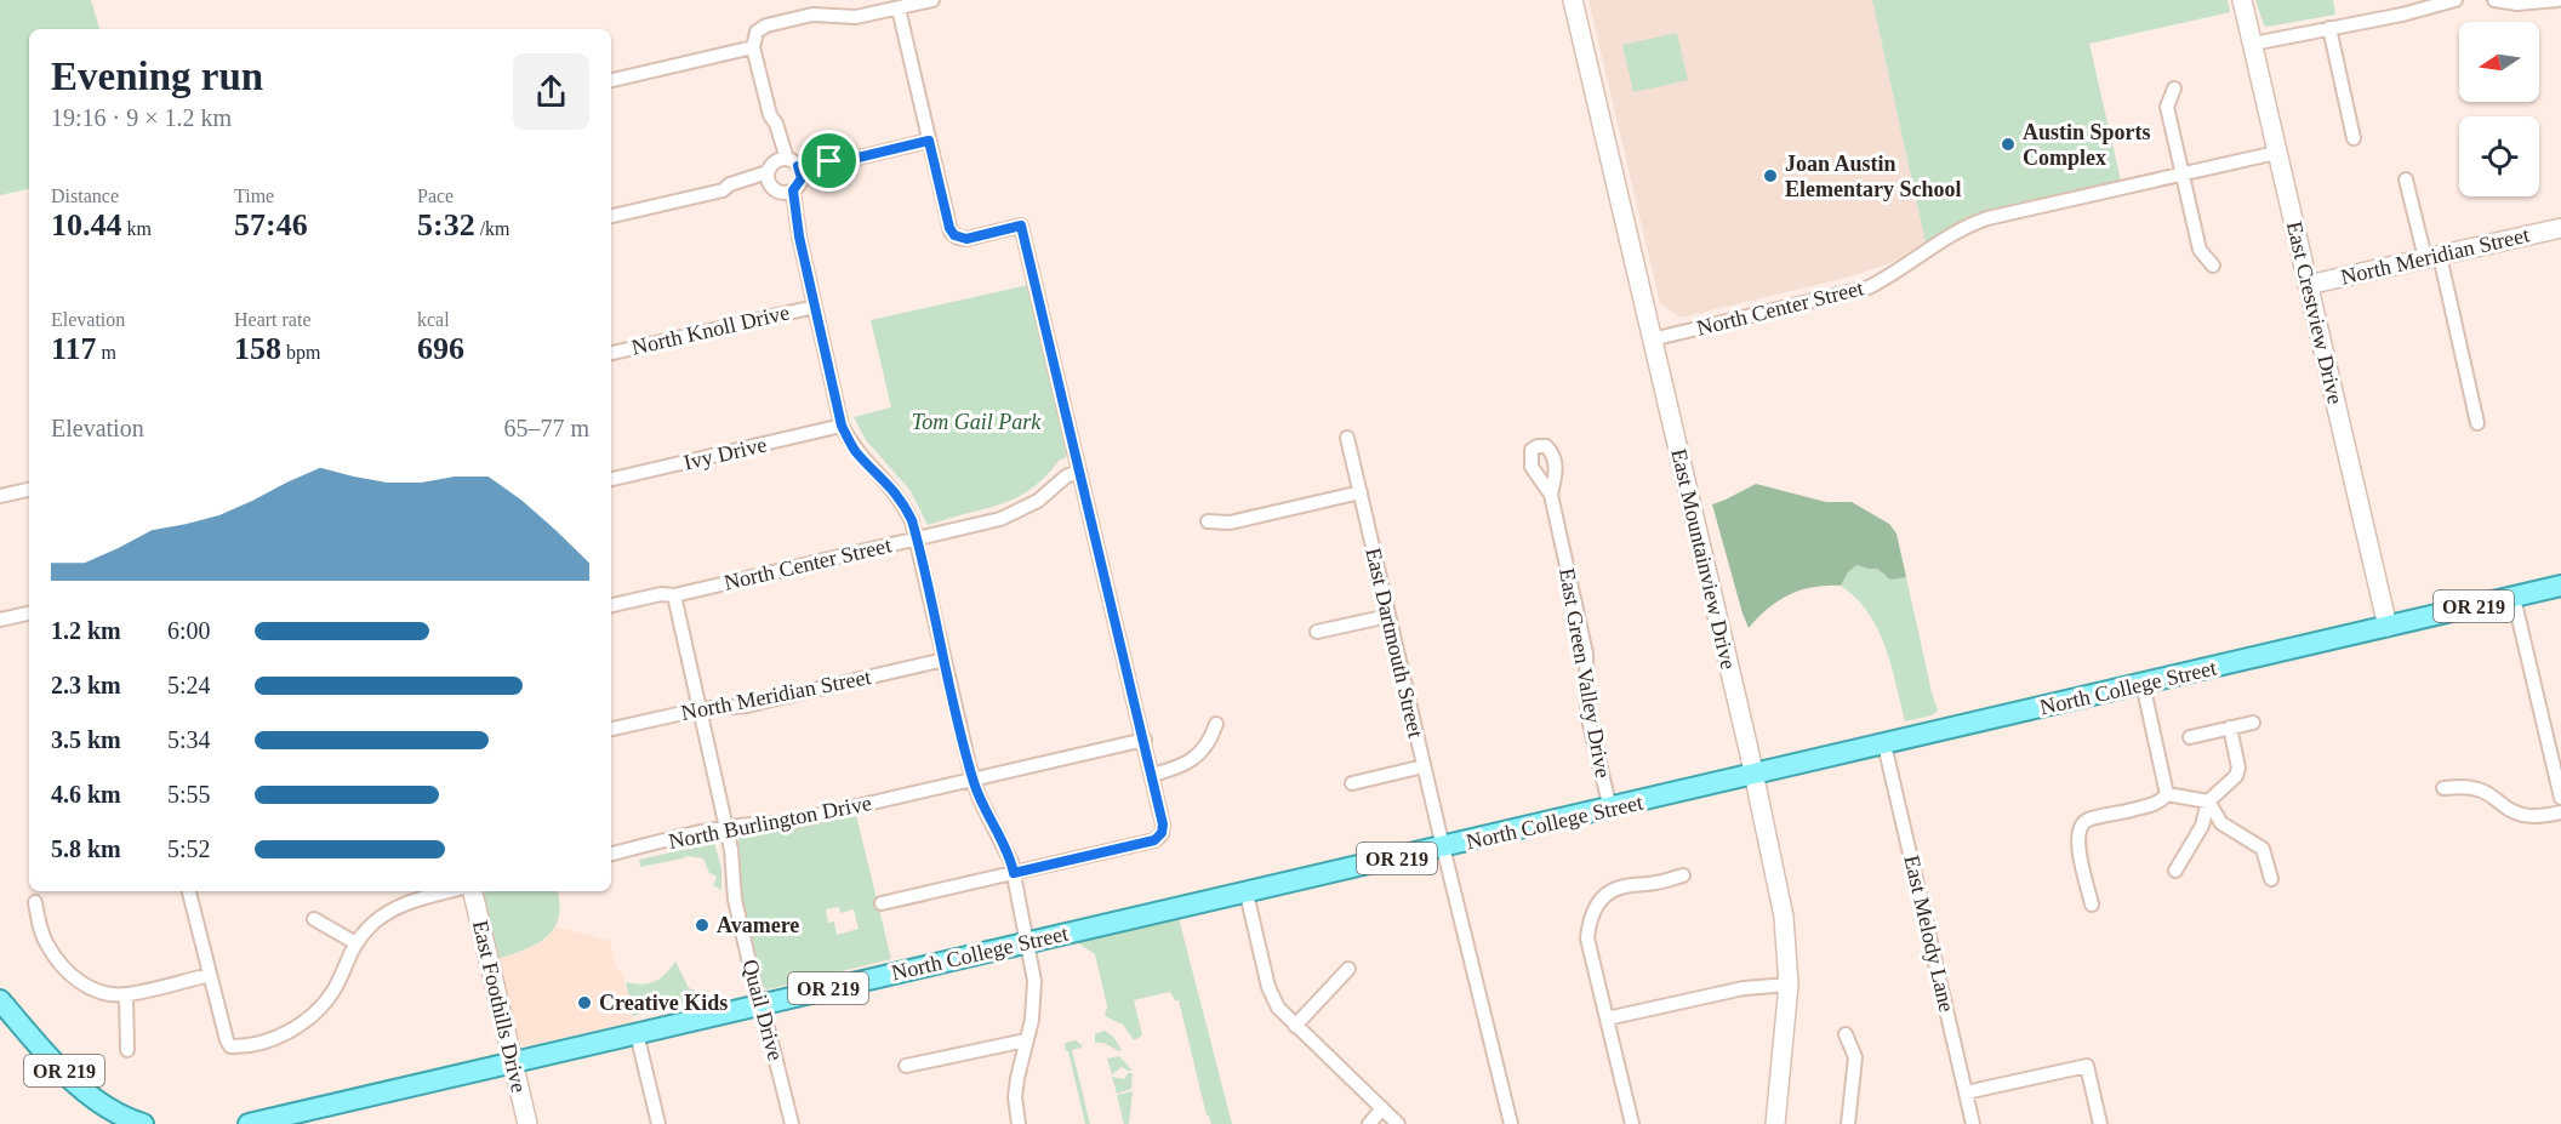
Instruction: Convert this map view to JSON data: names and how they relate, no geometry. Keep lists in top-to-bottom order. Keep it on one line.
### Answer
{"streets":{"main road":["OR 219","North College Street"],"street":["North Meridian Street","North Center Street","East Crestview Drive","North Knoll Drive","Ivy Drive","East Mountainview Drive","East Dartmouth Street","East Green Valley Drive","North Burlington Drive","East Melody Lane","East Foothills Drive","Quail Drive"]},"crossings":[["North Meridian Street","East Crestview Drive"],["North Meridian Street","Quail Drive"],["North Center Street","East Crestview Drive"],["North Center Street","East Mountainview Drive"],["North Center Street","Quail Drive"],["East Crestview Drive","North College Street"],["East Mountainview Drive","North College Street"],["East Dartmouth Street","North College Street"],["East Green Valley Drive","North College Street"],["North College Street","East Melody Lane"],["North College Street","East Foothills Drive"],["North College Street","Quail Drive"],["North Burlington Drive","Quail Drive"]],"parks":["Tom Gail Park"],"places":["Austin Sports Complex","Joan Austin Elementary School","Avamere","Creative Kids"],"north":"left","page":{"heading":["Evening run","19:16 · 9 × 1.2 km"],"stats":[["Distance","10.44 km"],["Time","57:46"],["Pace","5:32 /km"],["Elevation","117 m"],["Heart rate","158 bpm"],["kcal","696"]],"chart":["Elevation","65–77 m"],"list":[{"name":"1.2 km","note":"6:00"},{"name":"2.3 km","note":"5:24"},{"name":"3.5 km","note":"5:34"},{"name":"4.6 km","note":"5:55"},{"name":"5.8 km","note":"5:52"}]}}
